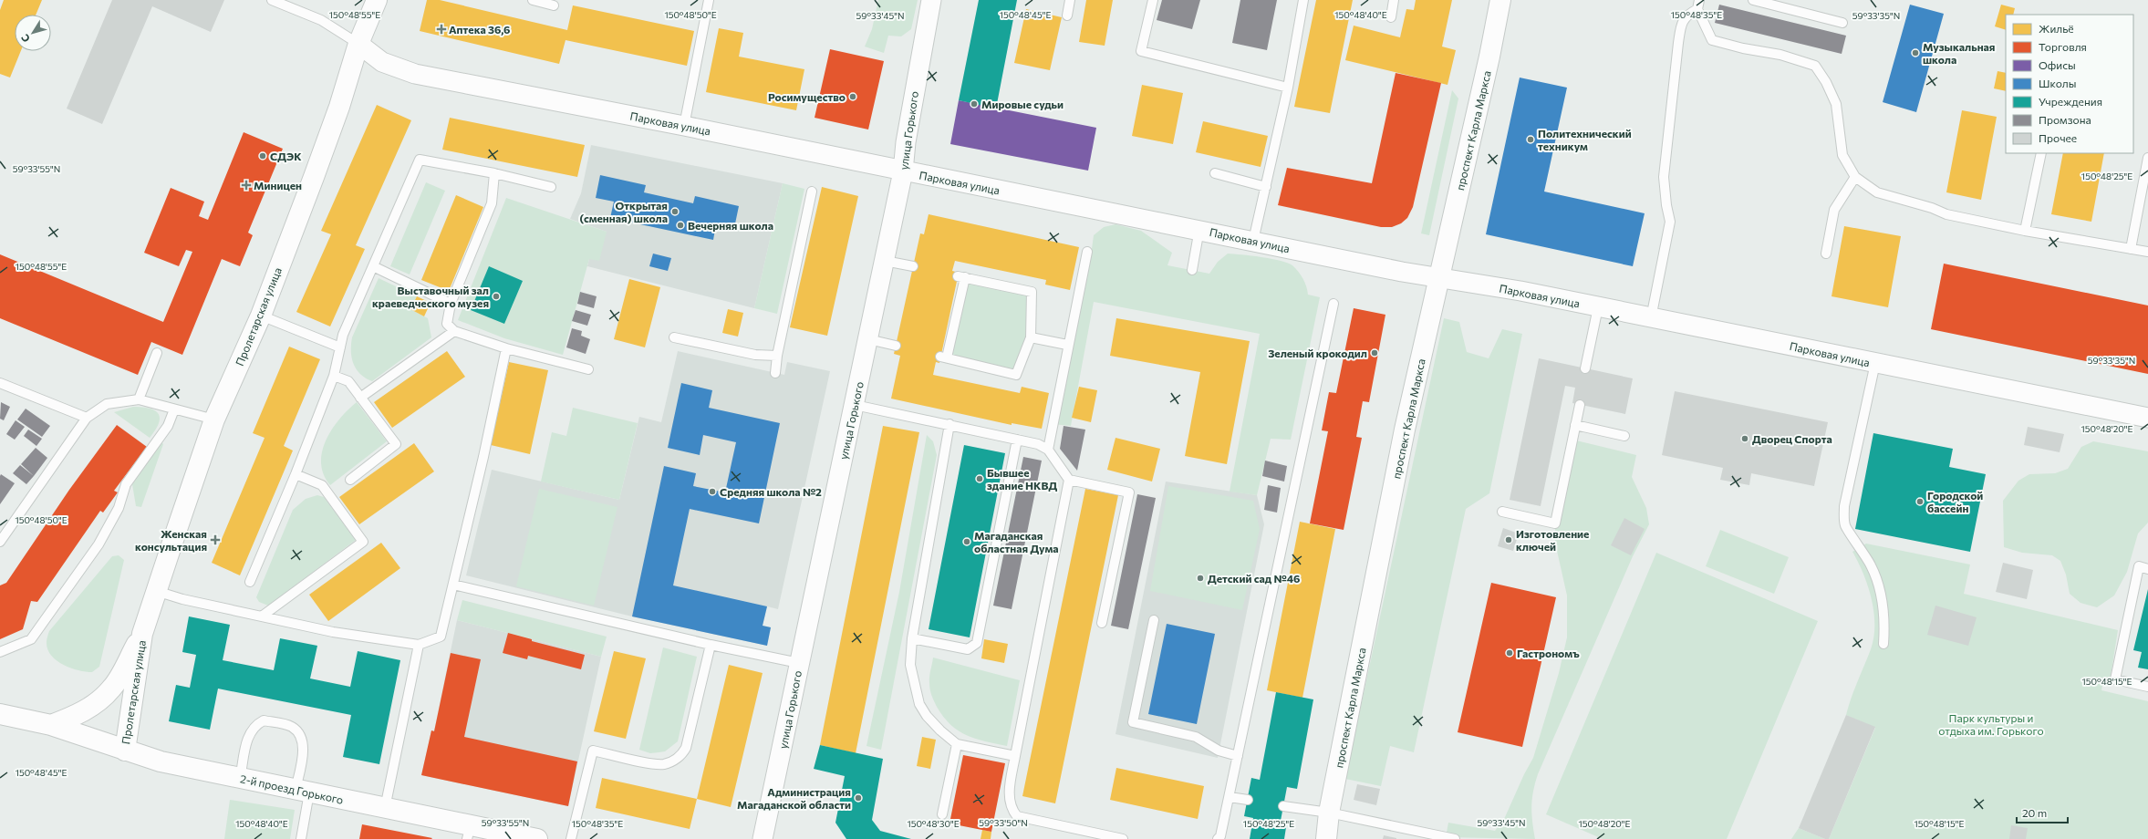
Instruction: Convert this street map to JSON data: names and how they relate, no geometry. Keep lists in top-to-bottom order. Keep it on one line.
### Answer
{"streets":{"street":["Парковая улица","улица Горького","проспект Карла Маркса","Пролетарская улица","2-й проезд Горького"]},"crossings":[["Парковая улица","улица Горького"],["Парковая улица","проспект Карла Маркса"],["Парковая улица","Пролетарская улица"],["Пролетарская улица","2-й проезд Горького"]],"parks":["Парк культуры и отдыха им. Горького"],"places":{"health":["Аптека 36,6","Миницен","Женская консультация"],"other":["Музыкальная школа","Росимущество","Мировые судьи","Политехнический техникум","СДЭК","Открытая (сменная) школа","Вечерняя школа","Выставочный зал краеведческого музея","Зеленый крокодил","Дворец Спорта","Бывшее здание НКВД","Средняя школа №2","Городской бассейн","Изготовление ключей","Магаданская областная Дума","Детский сад №46","Гастрономъ","Администрация Магаданской области"]},"legend":["Жильё","Торговля","Офисы","Школы","Учреждения","Промзона","Прочее"],"scale_bar":"20 m","north":"bottom left","coordinates":["150°48'35\"E","150°48'55\"E","150°48'50\"E","150°48'45\"E","150°48'40\"E","59°33'45\"N","59°33'35\"N","59°33'55\"N","150°48'25\"E","150°48'20\"E","150°48'15\"E","59°33'50\"N","150°48'30\"E"]}
